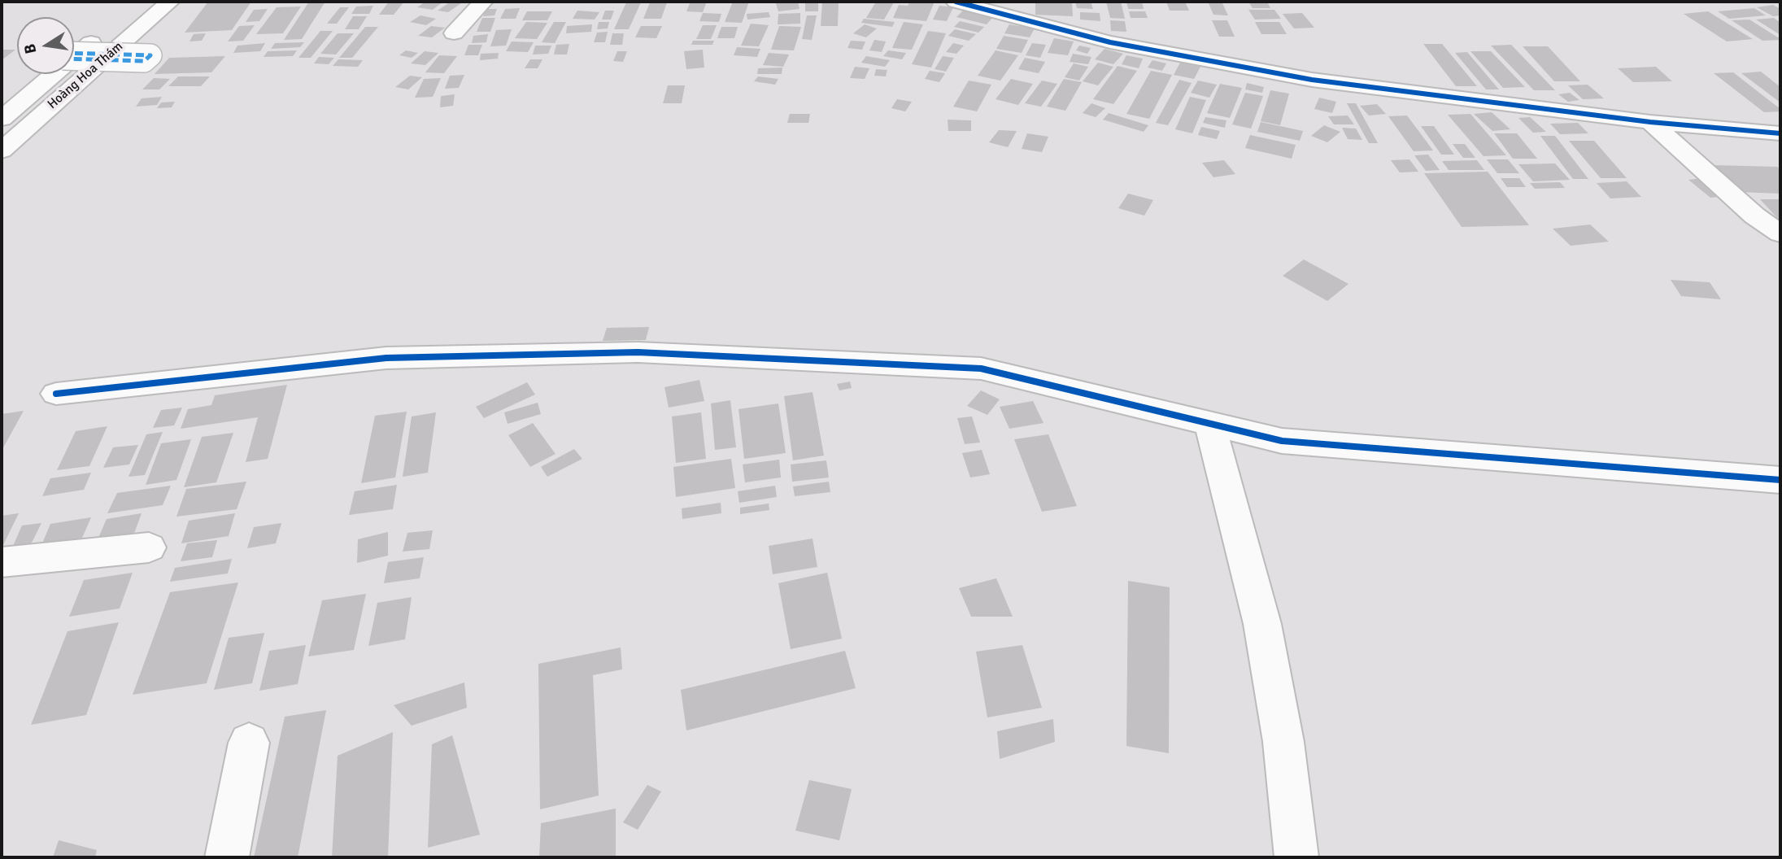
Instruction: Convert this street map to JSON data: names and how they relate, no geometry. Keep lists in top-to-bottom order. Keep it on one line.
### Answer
{"streets":{"street":["Hoàng Hoa Thám"]},"north":"left"}
